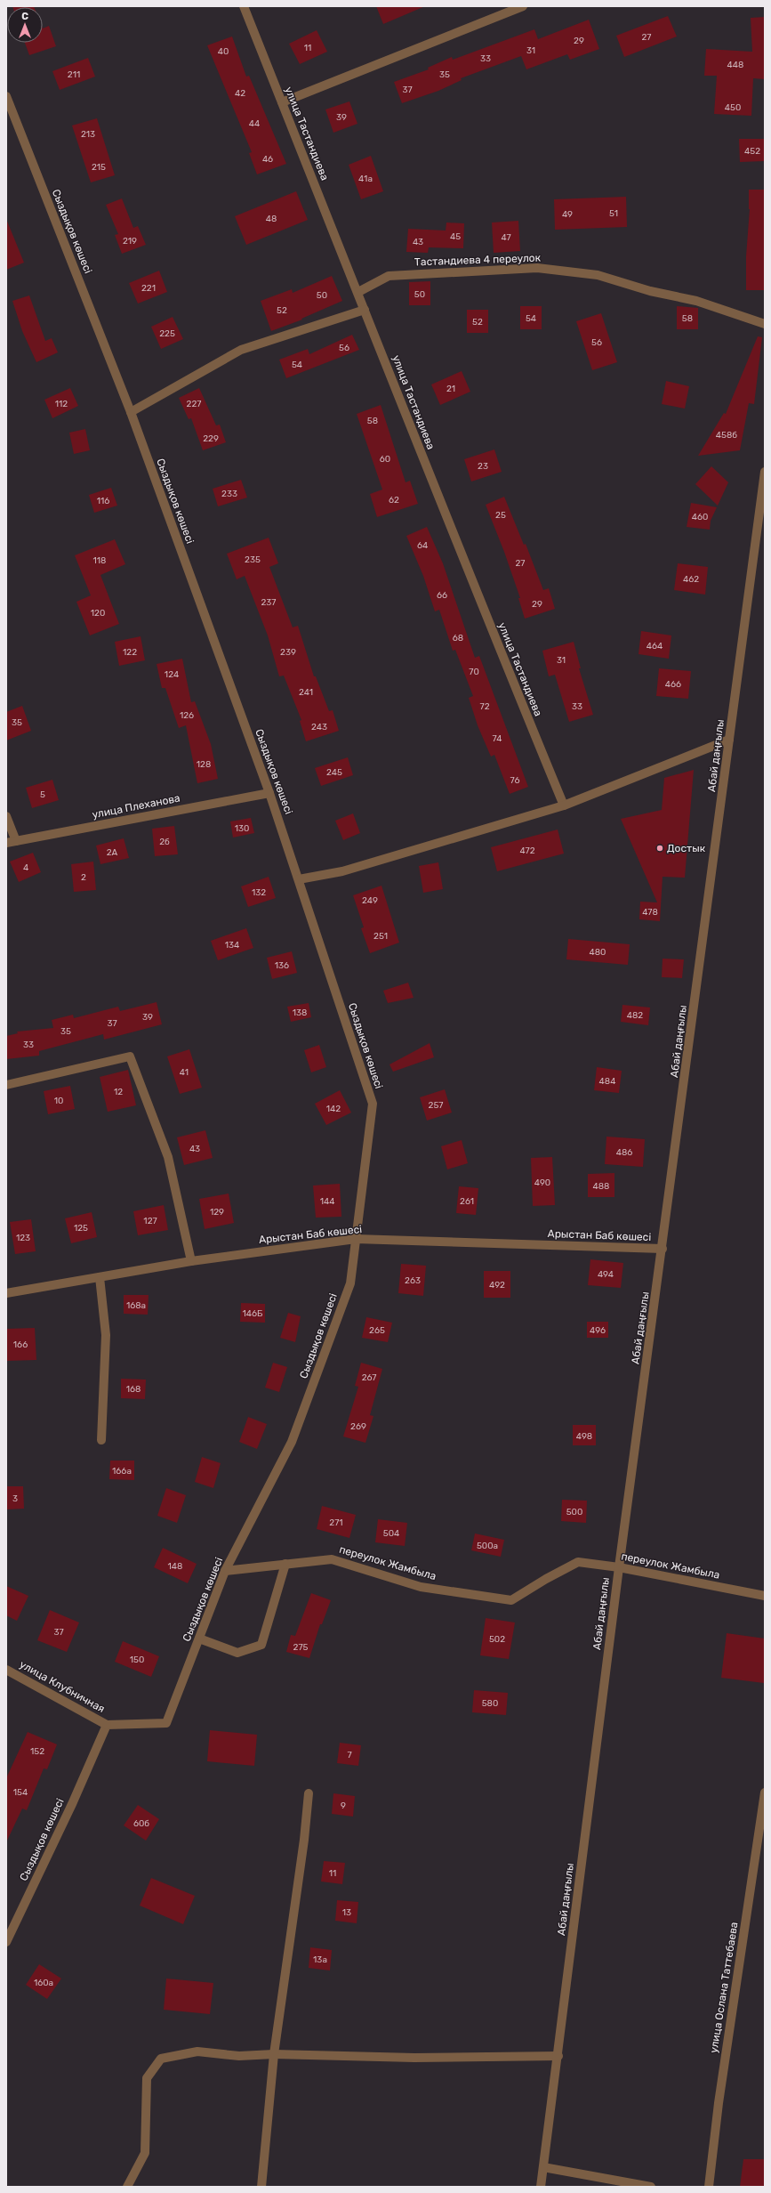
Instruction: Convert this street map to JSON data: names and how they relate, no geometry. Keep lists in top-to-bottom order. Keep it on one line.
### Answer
{"streets":{"street":["улица Тастандиева","Сыздықов көшесі","Тастандиева 4 переулок","Абай даңғылы","улица Плеханова","Арыстан Баб көшесі","переулок Жамбыла","улица Клубничная","улица Ослана Таттебаева"]},"crossings":[["улица Тастандиева","Тастандиева 4 переулок"],["Сыздықов көшесі","улица Плеханова"],["Сыздықов көшесі","Арыстан Баб көшесі"],["Сыздықов көшесі","переулок Жамбыла"],["Сыздықов көшесі","улица Клубничная"],["Абай даңғылы","Арыстан Баб көшесі"],["Абай даңғылы","переулок Жамбыла"]],"places":["Достык"],"house_numbers":["27","29","11","31","40","33","448","211","35","37","42","450","39","44","213","452","46","215","41а","51","49","48","45","47","219","43","221","50","50","52","54","58","52","225","56","56","54","21","112","227","58","458б","229","60","23","233","62","116","25","460","64","235","118","27","462","66","237","29","120","68","464","122","239","31","70","124","466","241","72","33","126","35","243","74","128","245","76","5","130","2б","472","2А","4","2","132","249","478","251","134","480","136","138","482","39","37","35","33","41","484","12","10","257","142","43","486","490","488","144","261","129","127","125","123","494","263","492","168а","146Б","265","496","166","267","168","269","498","166а","3","500","271","504","500а","148","37","502","275","150","580","152","7","154","9","60б","11","13","13а","160а"],"north":"top"}
